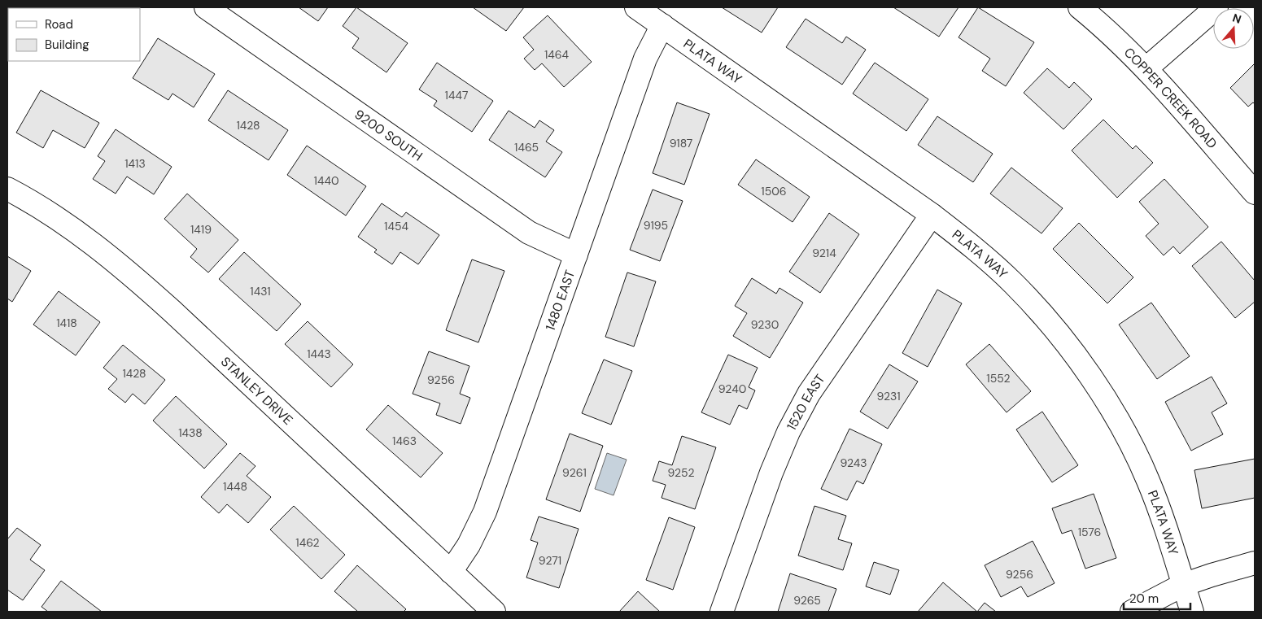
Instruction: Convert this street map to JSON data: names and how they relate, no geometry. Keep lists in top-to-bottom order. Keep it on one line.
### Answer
{"streets":{"street":["PLATA WAY","COPPER CREEK ROAD","9200 SOUTH","1480 EAST","STANLEY DRIVE","1520 EAST"]},"crossings":[["PLATA WAY","1480 EAST"],["PLATA WAY","1520 EAST"],["9200 SOUTH","1480 EAST"],["1480 EAST","STANLEY DRIVE"]],"house_numbers":["1464","1447","1428","9187","1465","1413","1440","1506","9195","1454","1419","9214","1431","1418","9230","1443","1428","1552","9256","9240","9231","1438","1463","9243","9261","9252","1448","1576","1462","9271","9256","9265"],"legend":["Road","Building"],"scale_bar":"20 m","north":"top"}
